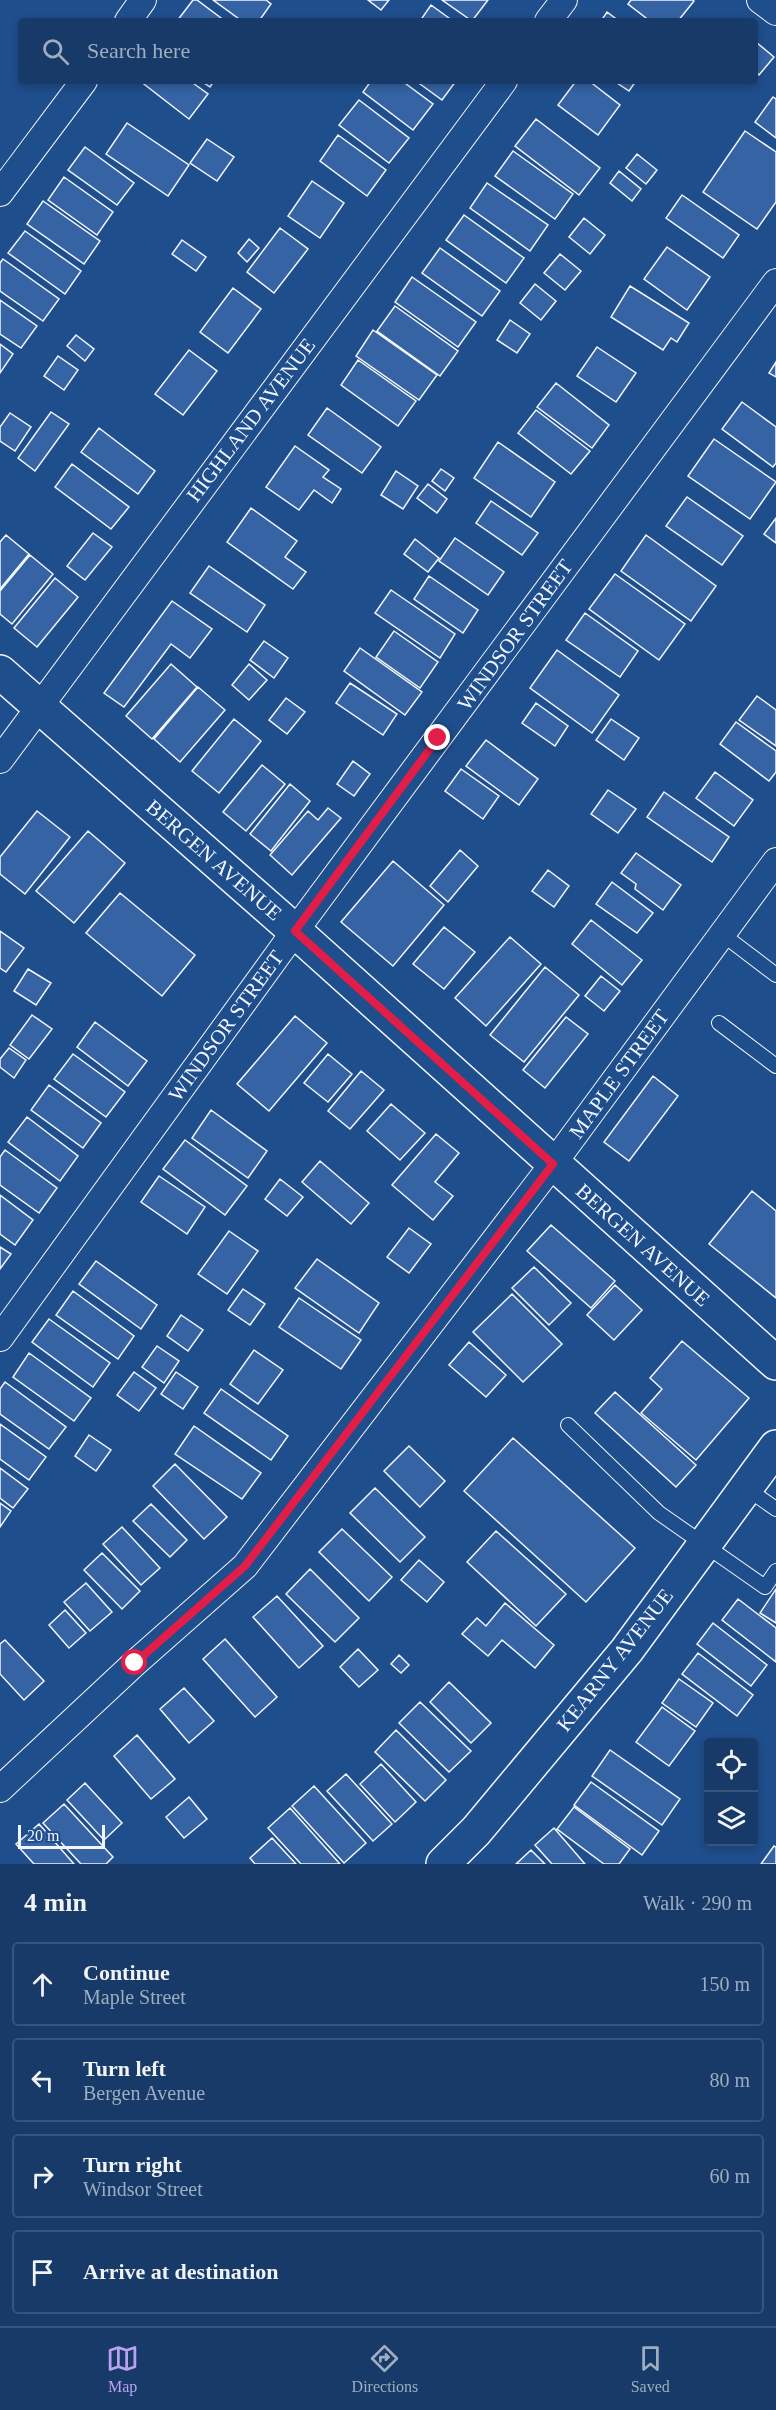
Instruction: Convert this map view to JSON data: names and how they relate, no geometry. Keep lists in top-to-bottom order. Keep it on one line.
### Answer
{"streets":{"street":["HIGHLAND AVENUE","WINDSOR STREET","BERGEN AVENUE","MAPLE STREET","KEARNY AVENUE"]},"crossings":[["HIGHLAND AVENUE","BERGEN AVENUE"],["WINDSOR STREET","BERGEN AVENUE"],["BERGEN AVENUE","MAPLE STREET"]],"scale_bar":"20 m","page":{"search":"Search here","scale":"20 m","heading":["4 min","Walk · 290 m"],"list":[["Continue","Maple Street","150 m"],["Turn left","Bergen Avenue","80 m"],["Turn right","Windsor Street","60 m"],"Arrive at destination"],"nav":["Map","Directions","Saved"]}}
